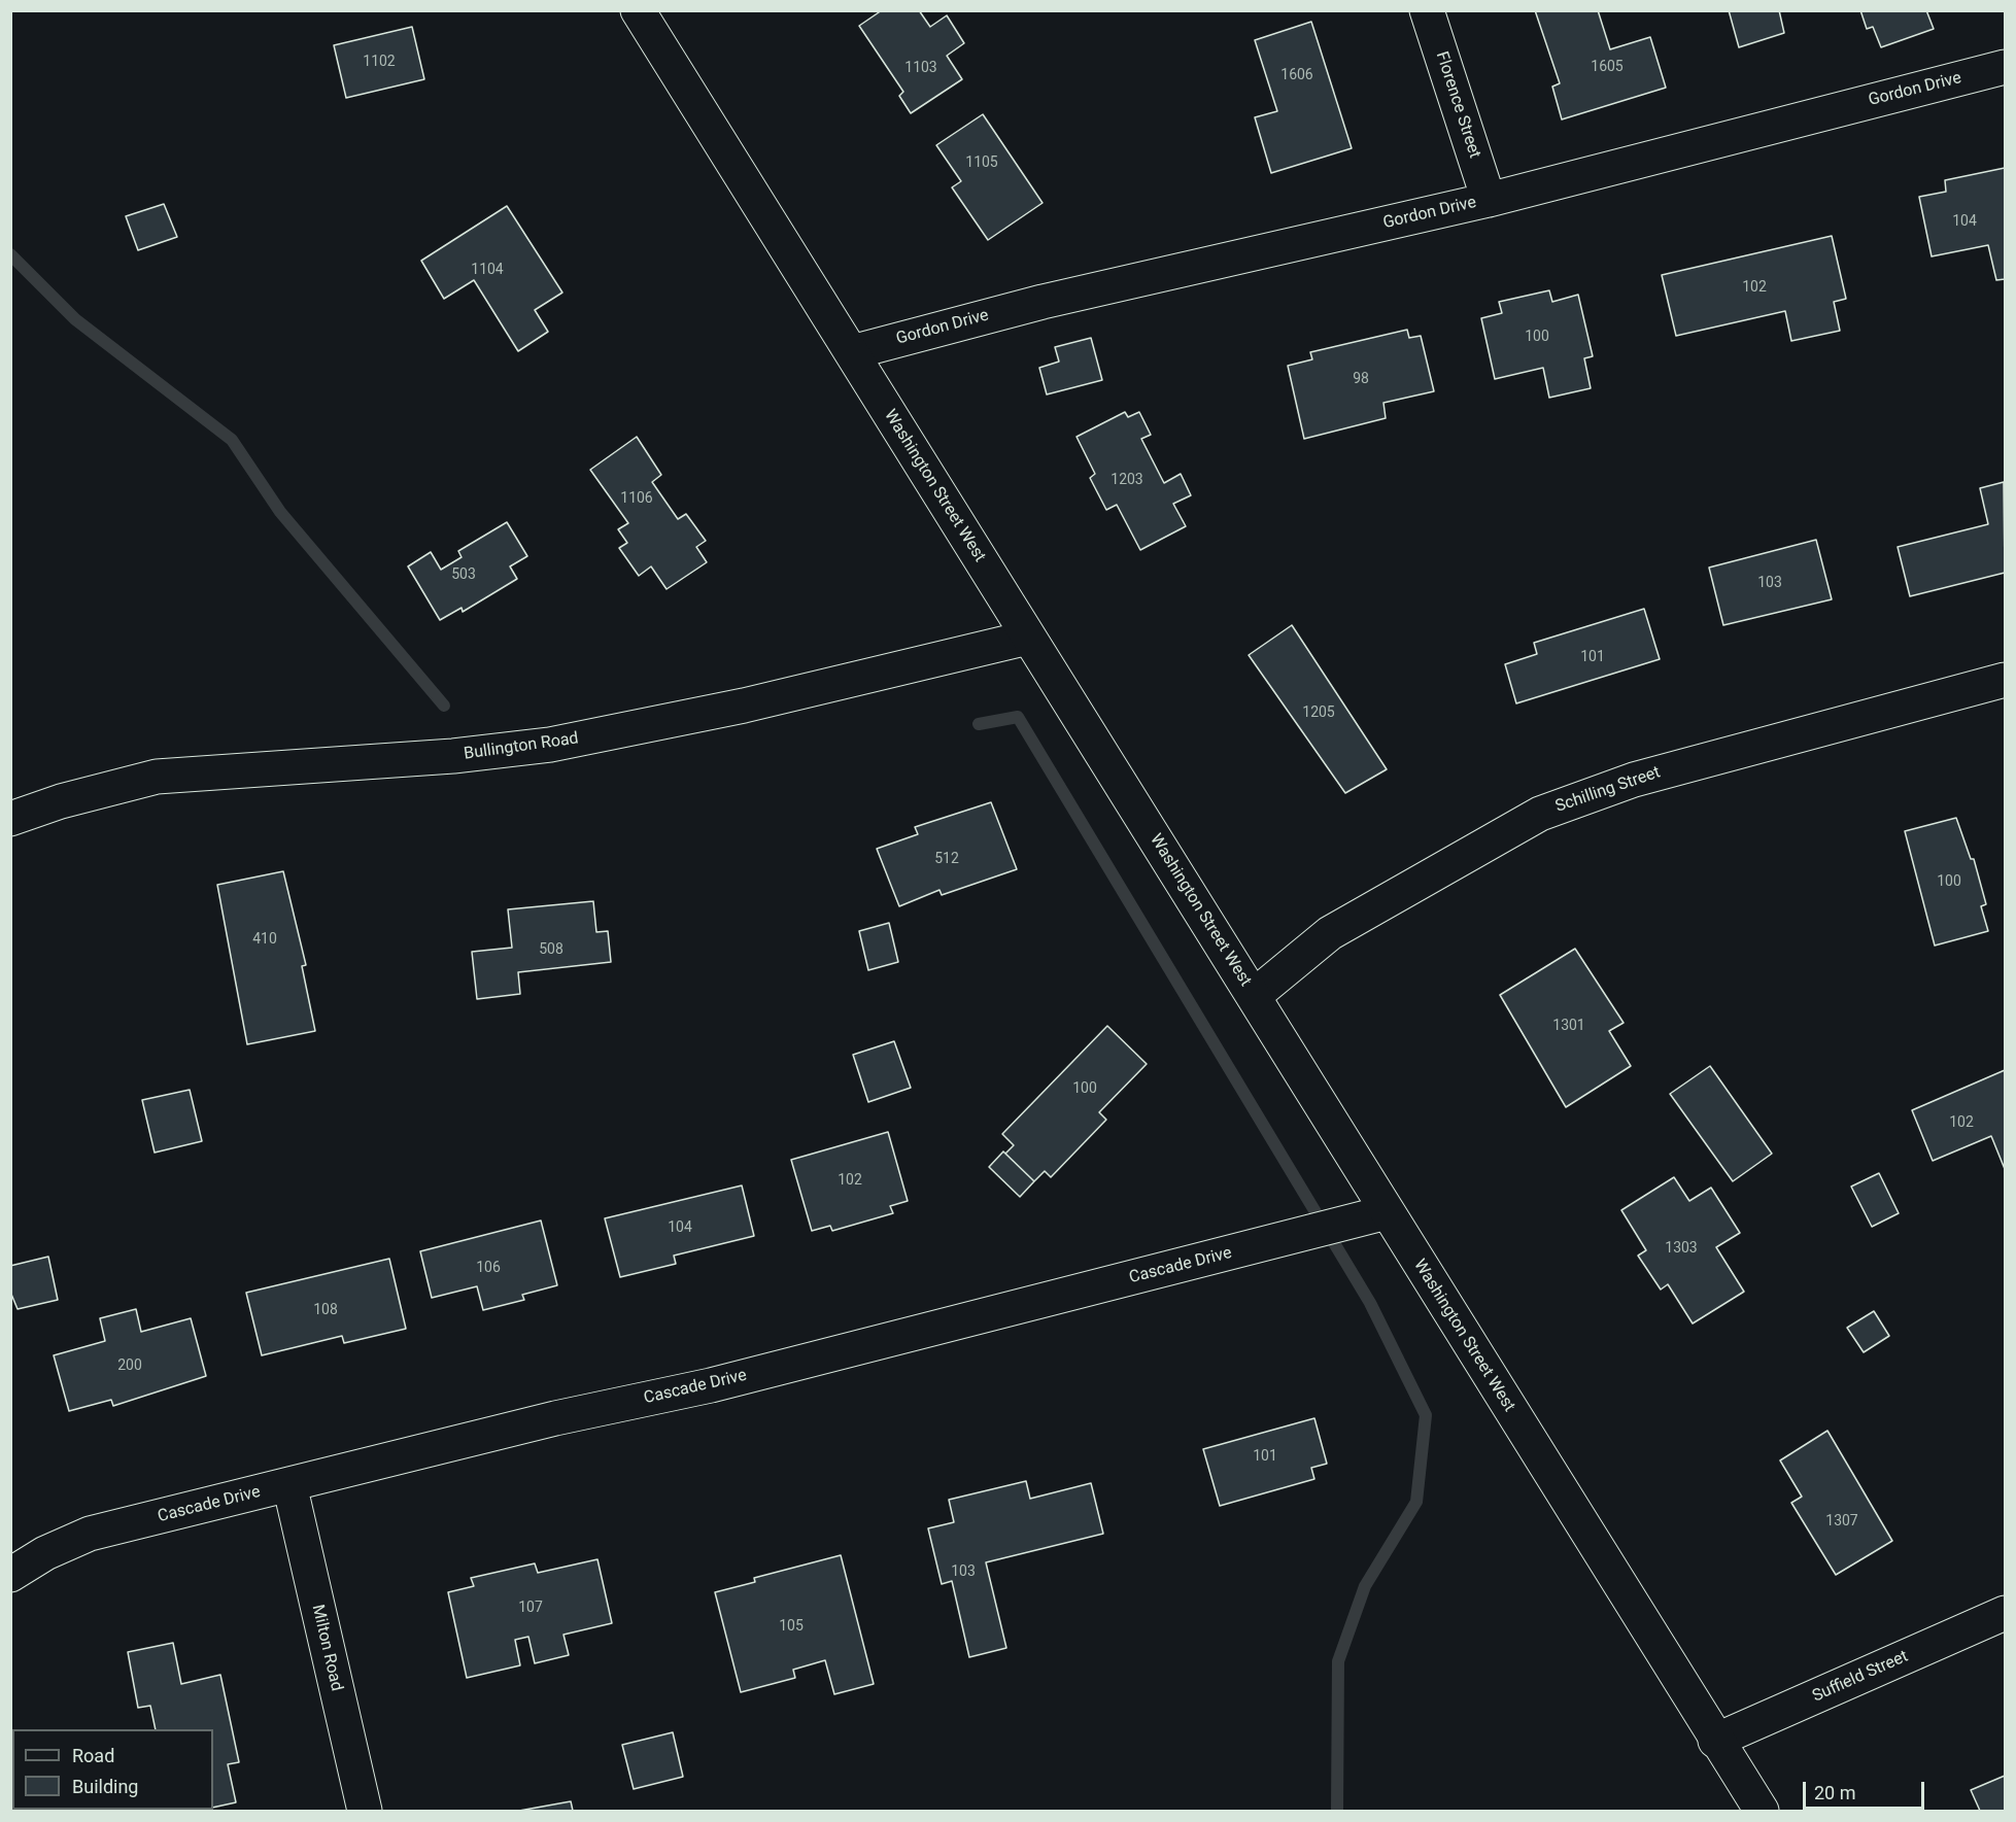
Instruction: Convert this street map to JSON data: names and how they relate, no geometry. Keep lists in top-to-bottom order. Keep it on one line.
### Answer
{"streets":{"street":["Gordon Drive","Florence Street","Washington Street West","Bullington Road","Schilling Street","Cascade Drive","Milton Road","Suffield Street"]},"crossings":[["Gordon Drive","Florence Street"],["Gordon Drive","Washington Street West"],["Washington Street West","Bullington Road"],["Washington Street West","Schilling Street"],["Washington Street West","Cascade Drive"],["Washington Street West","Suffield Street"],["Cascade Drive","Milton Road"]],"house_numbers":["1102","1605","1103","1606","1105","104","1104","102","100","98","1203","1106","503","103","101","1205","512","100","410","508","1301","100","102","102","104","1303","106","108","200","101","1307","103","107","105"],"legend":["Road","Building"],"scale_bar":"20 m"}
